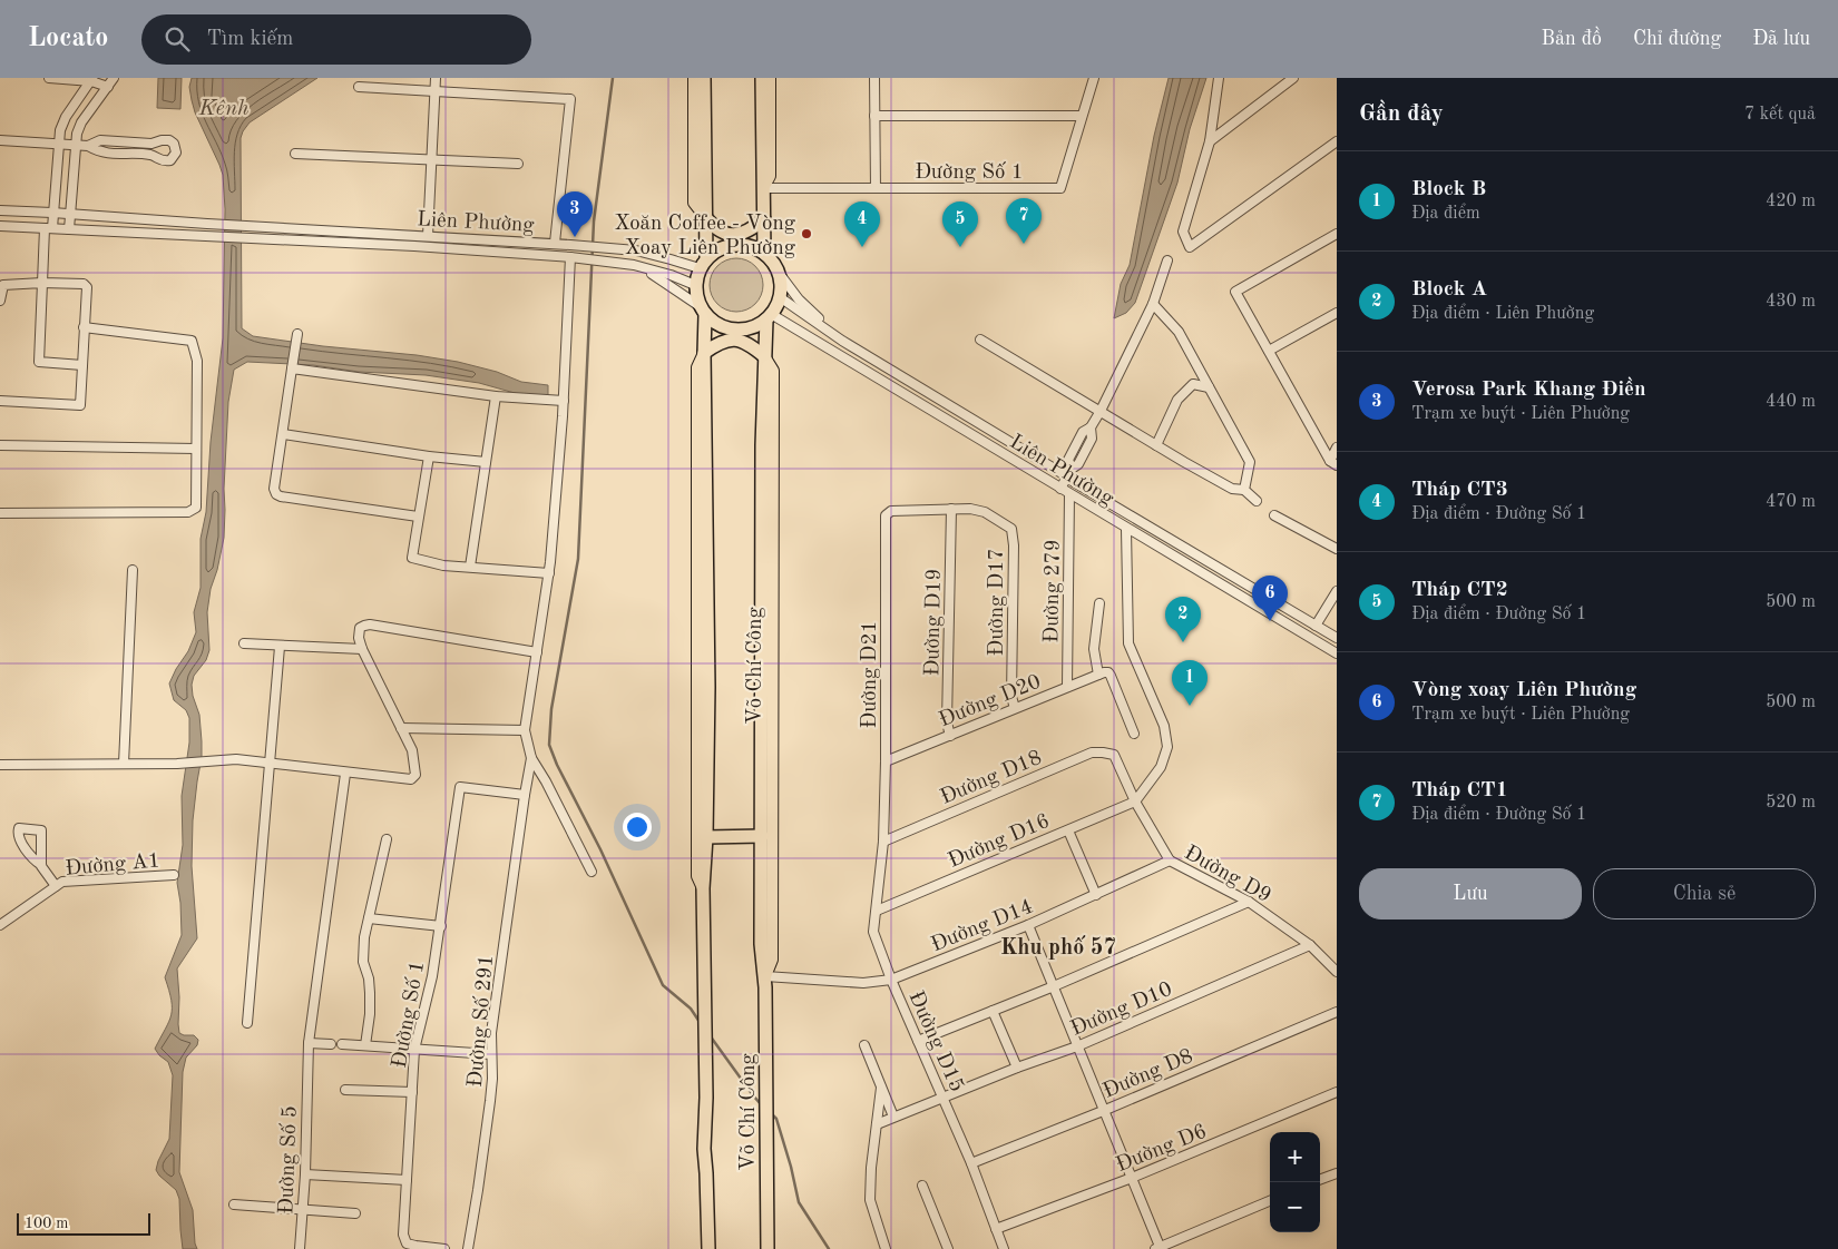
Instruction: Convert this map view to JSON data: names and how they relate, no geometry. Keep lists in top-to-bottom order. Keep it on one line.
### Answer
{"streets":{"highway":["Võ Chí Công"],"street":["Đường Số 1","Liên Phường","Đường 279","Đường D17","Đường D19","Đường D21","Đường D20","Đường D18","Đường D16","Đường A1","Đường D9","Đường D14","Đường D10","Đường Số 291","Đường D15","Đường D8","Đường D6","Đường Số 5"]},"crossings":[["Đường Số 1","Đường Số 291"],["Liên Phường","Đường 279"],["Liên Phường","Võ Chí Công"],["Đường 279","Đường D20"],["Đường D17","Đường D19"],["Đường D17","Đường D21"],["Đường D17","Đường D20"],["Đường D19","Đường D21"],["Đường D19","Đường D20"],["Võ Chí Công","Đường D14"],["Đường D21","Đường D20"],["Đường D21","Đường D18"],["Đường D21","Đường D15"],["Đường D18","Đường D9"],["Đường D18","Đường D15"],["Đường D16","Đường D9"],["Đường D16","Đường D15"],["Đường D9","Đường D14"],["Đường D9","Đường D10"],["Đường D14","Đường D15"],["Đường D10","Đường D15"],["Đường D15","Đường D8"],["Đường D15","Đường D6"]],"districts":["Khu phố 57"],"water":["Kênh"],"places":["Xoăn Coffee - Vòng Xoay Liên Phường"],"scale_bar":"100 m","page":{"header":"Locato","search":"Tìm kiếm","nav":["Bản đồ","Chỉ đường","Đã lưu"],"heading":["Gần đây","7 kết quả"],"list":[{"mark":"1","name":"Block B","note":"Địa điểm","value":"420 m"},{"mark":"2","name":"Block A","note":"Địa điểm · Liên Phường","value":"430 m"},{"mark":"3","name":"Verosa Park Khang Điền","note":"Trạm xe buýt · Liên Phường","value":"440 m"},{"mark":"4","name":"Tháp CT3","note":"Địa điểm · Đường Số 1","value":"470 m"},{"mark":"5","name":"Tháp CT2","note":"Địa điểm · Đường Số 1","value":"500 m"},{"mark":"6","name":"Vòng xoay Liên Phường","note":"Trạm xe buýt · Liên Phường","value":"500 m"},{"mark":"7","name":"Tháp CT1","note":"Địa điểm · Đường Số 1","value":"520 m"}],"pins":["3","7","4","5","6","2","1"],"buttons":["Lưu","Chia sẻ"],"map_buttons":["+","−"],"scale":"100 m"}}
